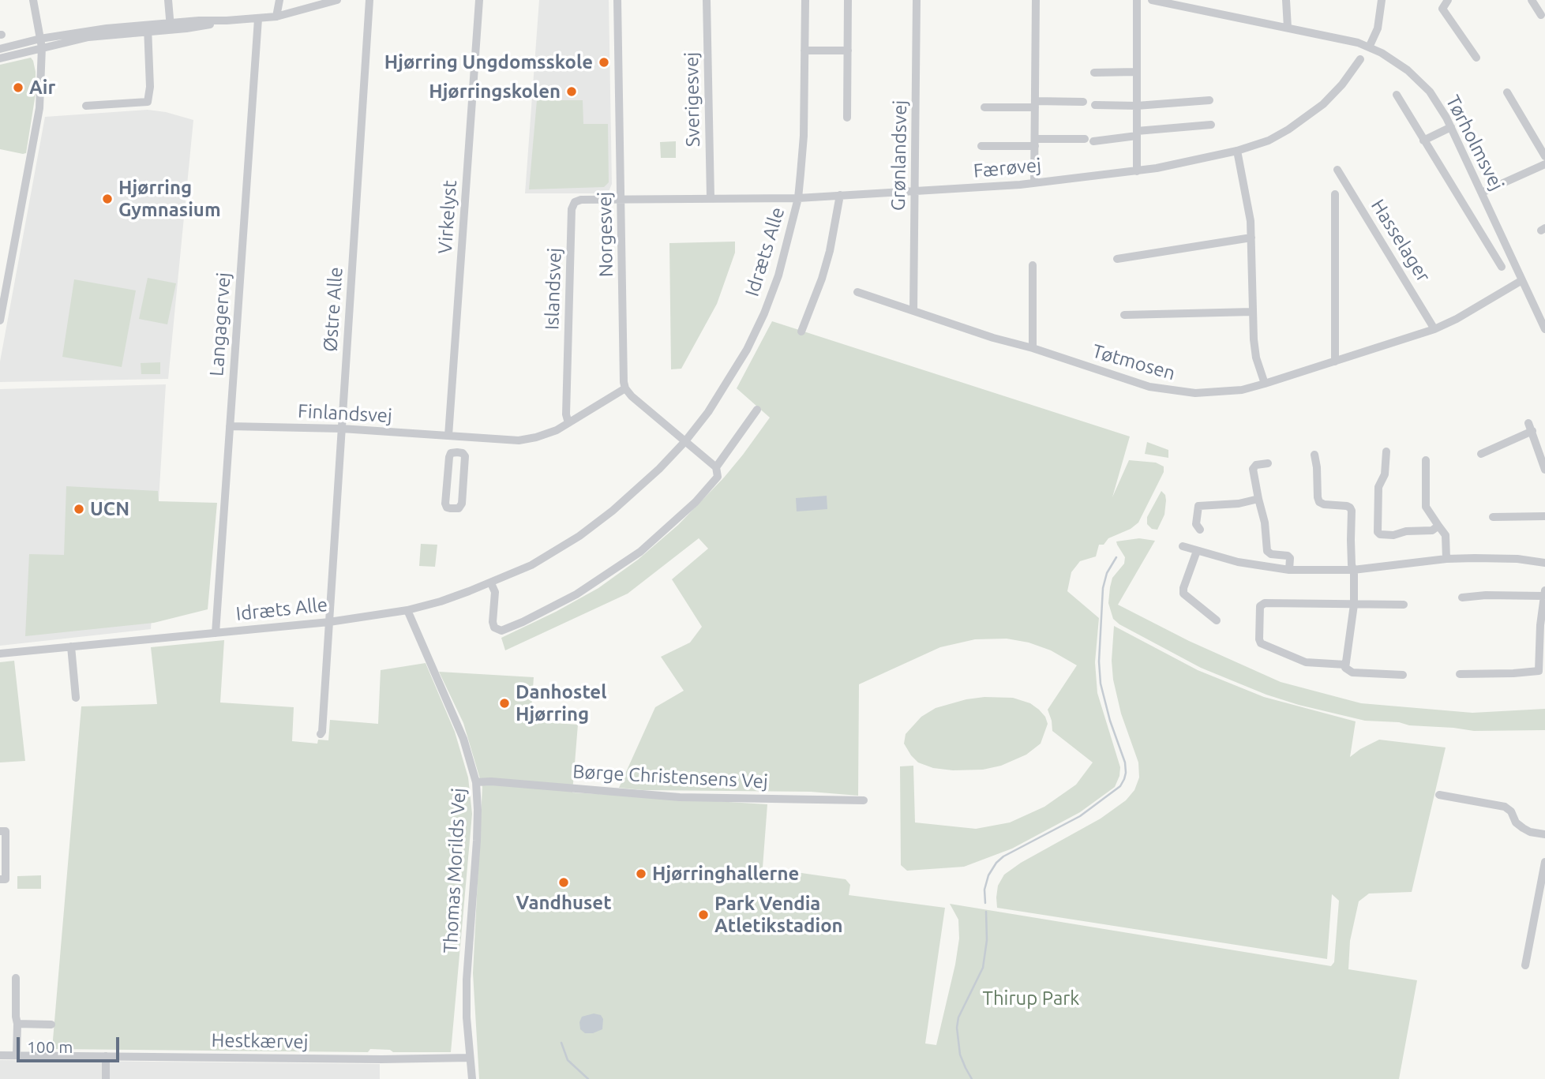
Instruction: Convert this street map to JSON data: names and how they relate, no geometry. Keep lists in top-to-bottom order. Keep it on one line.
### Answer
{"streets":{"street":["Sverigesvej","Tørholmsvej","Grønlandsvej","Færøvej","Virkelyst","Norgesvej","Hasselager","Idræts Alle","Islandsvej","Østre Alle","Langagervej","Tøtmosen","Finlandsvej","Børge Christensens Vej","Thomas Morilds Vej","Hestkærvej"]},"crossings":[["Sverigesvej","Færøvej"],["Tørholmsvej","Tøtmosen"],["Grønlandsvej","Færøvej"],["Grønlandsvej","Tøtmosen"],["Færøvej","Norgesvej"],["Færøvej","Idræts Alle"],["Færøvej","Islandsvej"],["Virkelyst","Finlandsvej"],["Norgesvej","Islandsvej"],["Norgesvej","Finlandsvej"],["Hasselager","Tøtmosen"],["Idræts Alle","Østre Alle"],["Idræts Alle","Langagervej"],["Idræts Alle","Thomas Morilds Vej"],["Islandsvej","Finlandsvej"],["Østre Alle","Finlandsvej"],["Langagervej","Finlandsvej"],["Børge Christensens Vej","Thomas Morilds Vej"],["Thomas Morilds Vej","Hestkærvej"]],"parks":["Thirup Park"],"places":["Hjørring Ungdomsskole","Air","Hjørringskolen","Hjørring Gymnasium","UCN","Danhostel Hjørring","Hjørringhallerne","Vandhuset","Park Vendia Atletikstadion"],"scale_bar":"100 m"}
